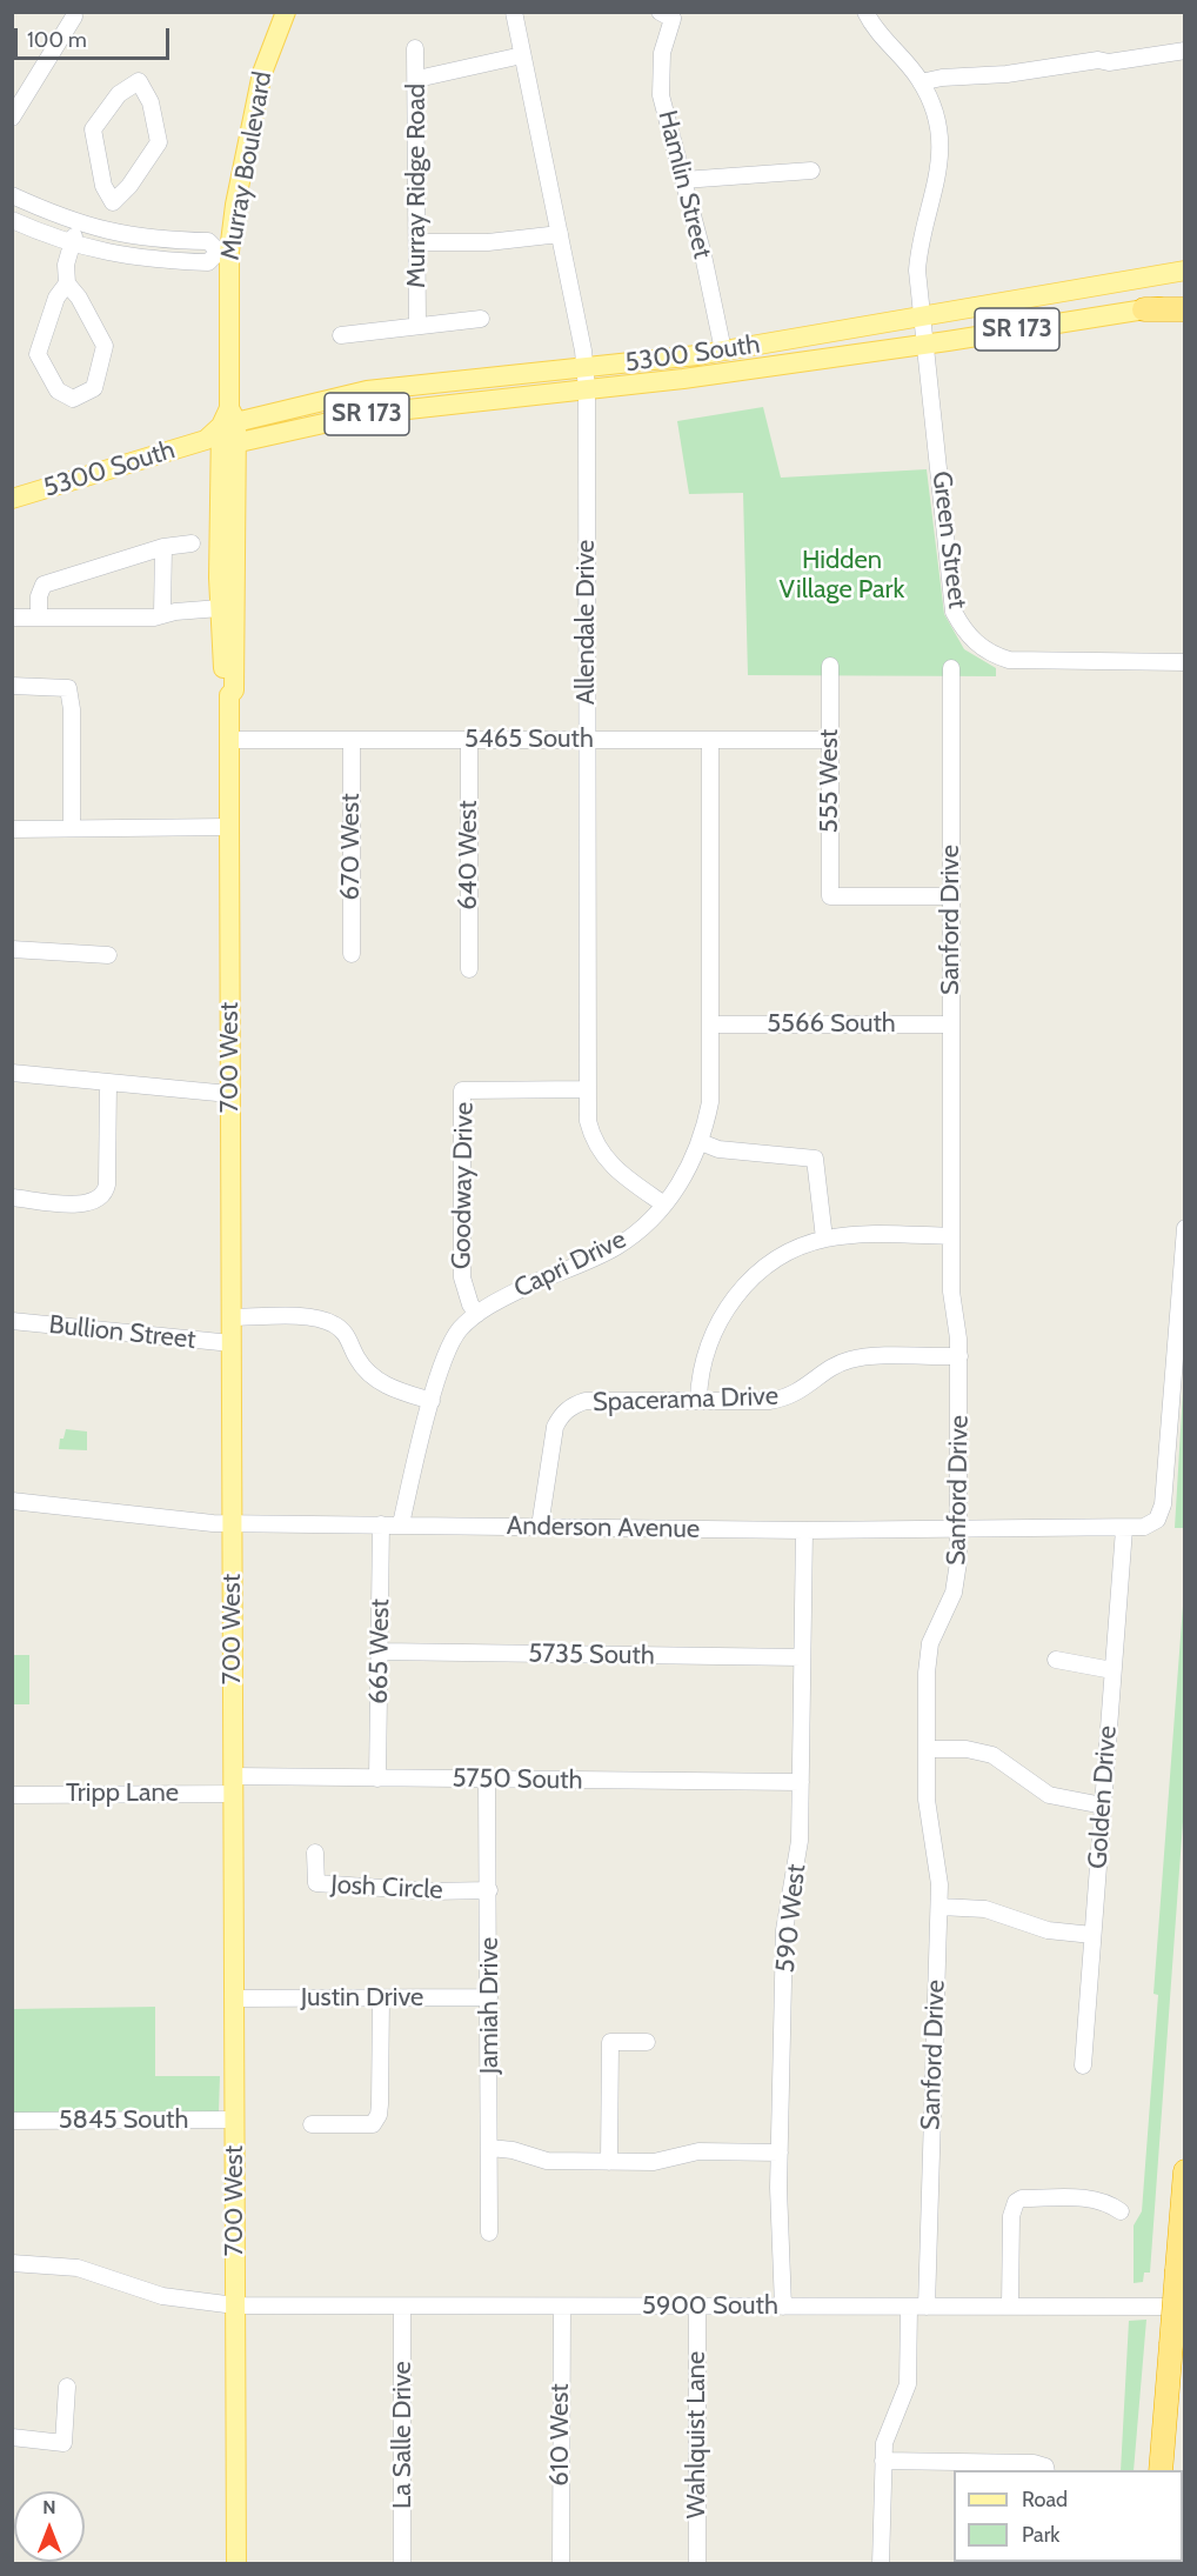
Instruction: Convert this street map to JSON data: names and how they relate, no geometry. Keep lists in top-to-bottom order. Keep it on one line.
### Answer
{"streets":{"main road":["Murray Boulevard","SR 173","5300 South","700 West"],"street":["Hamlin Street","Murray Ridge Road","Green Street","Allendale Drive","5465 South","555 West","670 West","640 West","Sanford Drive","5566 South","Goodway Drive","Capri Drive","Bullion Street","Spacerama Drive","Anderson Avenue","665 West","5735 South","5750 South","Tripp Lane","Golden Drive","Josh Circle","590 West","Justin Drive","Jamiah Drive","5845 South","5900 South","La Salle Drive","610 West","Wahlquist Lane"]},"crossings":[["Murray Boulevard","5300 South"],["Murray Boulevard","700 West"],["Hamlin Street","5300 South"],["5300 South","Green Street"],["5300 South","Allendale Drive"],["5300 South","700 West"],["Allendale Drive","5465 South"],["Allendale Drive","Goodway Drive"],["Allendale Drive","Capri Drive"],["5465 South","555 West"],["5465 South","670 West"],["5465 South","640 West"],["5465 South","700 West"],["5465 South","Capri Drive"],["555 West","Sanford Drive"],["Sanford Drive","5566 South"],["Sanford Drive","Spacerama Drive"],["Sanford Drive","Anderson Avenue"],["Sanford Drive","5900 South"],["5566 South","Capri Drive"],["700 West","Bullion Street"],["700 West","Anderson Avenue"],["700 West","5750 South"],["700 West","Tripp Lane"],["700 West","Justin Drive"],["700 West","5845 South"],["700 West","5900 South"],["Goodway Drive","Capri Drive"],["Capri Drive","Anderson Avenue"],["Spacerama Drive","Anderson Avenue"],["Anderson Avenue","665 West"],["Anderson Avenue","Golden Drive"],["Anderson Avenue","590 West"],["665 West","5735 South"],["665 West","5750 South"],["5735 South","590 West"],["5750 South","Tripp Lane"],["5750 South","590 West"],["5750 South","Jamiah Drive"],["Josh Circle","Jamiah Drive"],["590 West","5900 South"],["Justin Drive","Jamiah Drive"],["5900 South","La Salle Drive"],["5900 South","610 West"],["5900 South","Wahlquist Lane"]],"parks":["Hidden Village Park"],"legend":["Road","Park"],"scale_bar":"100 m","north":"top"}
